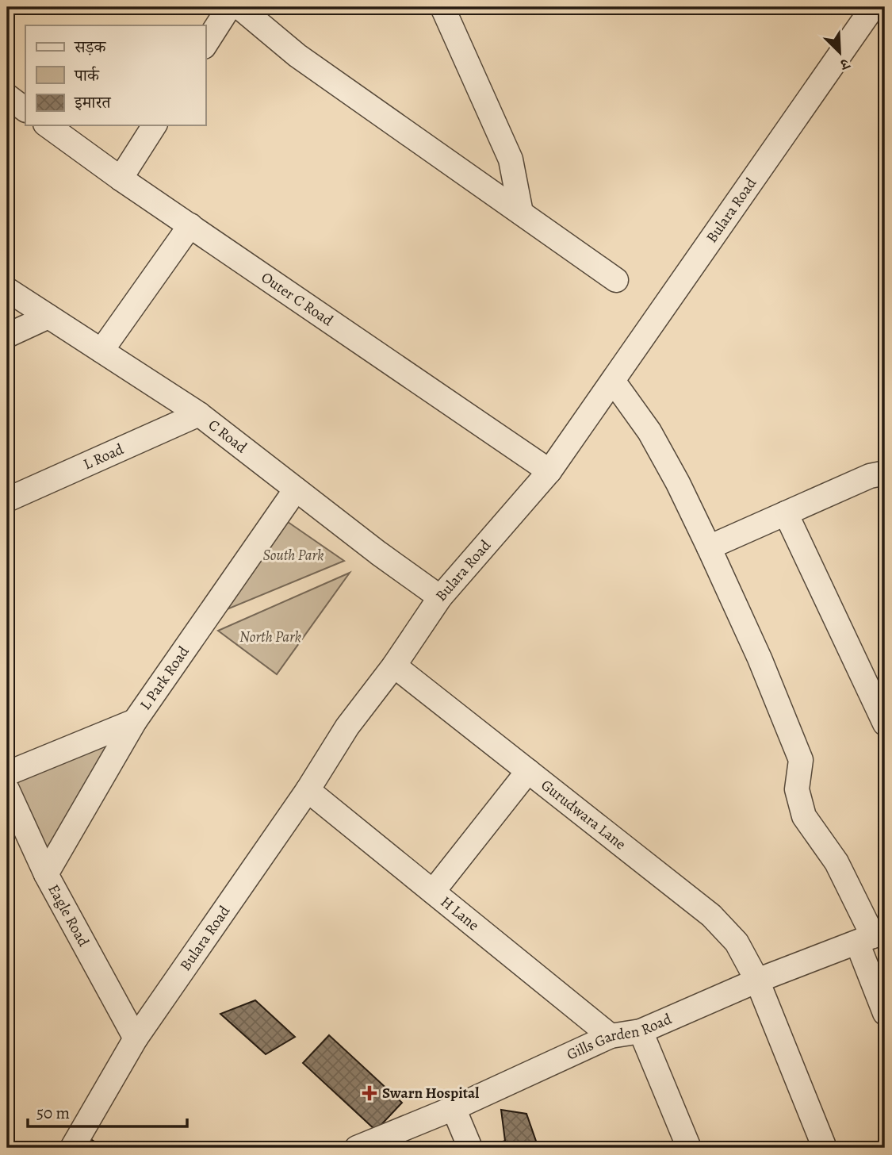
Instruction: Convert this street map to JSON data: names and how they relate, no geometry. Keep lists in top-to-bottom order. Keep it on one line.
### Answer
{"streets":{"street":["Bulara Road","Outer C Road","C Road","L Road","L Park Road","Gurudwara Lane","H Lane","Eagle Road","Gills Garden Road"]},"crossings":[["Bulara Road","Outer C Road"],["Bulara Road","C Road"],["Bulara Road","Gurudwara Lane"],["Bulara Road","H Lane"],["Bulara Road","Eagle Road"],["C Road","L Road"],["C Road","L Park Road"],["L Park Road","Eagle Road"],["Gurudwara Lane","Gills Garden Road"],["H Lane","Gills Garden Road"]],"parks":["South Park","North Park"],"places":{"health":["Swarn Hospital"]},"legend":["सड़क","पार्क","इमारत"],"scale_bar":"50 m","north":"bottom right"}
